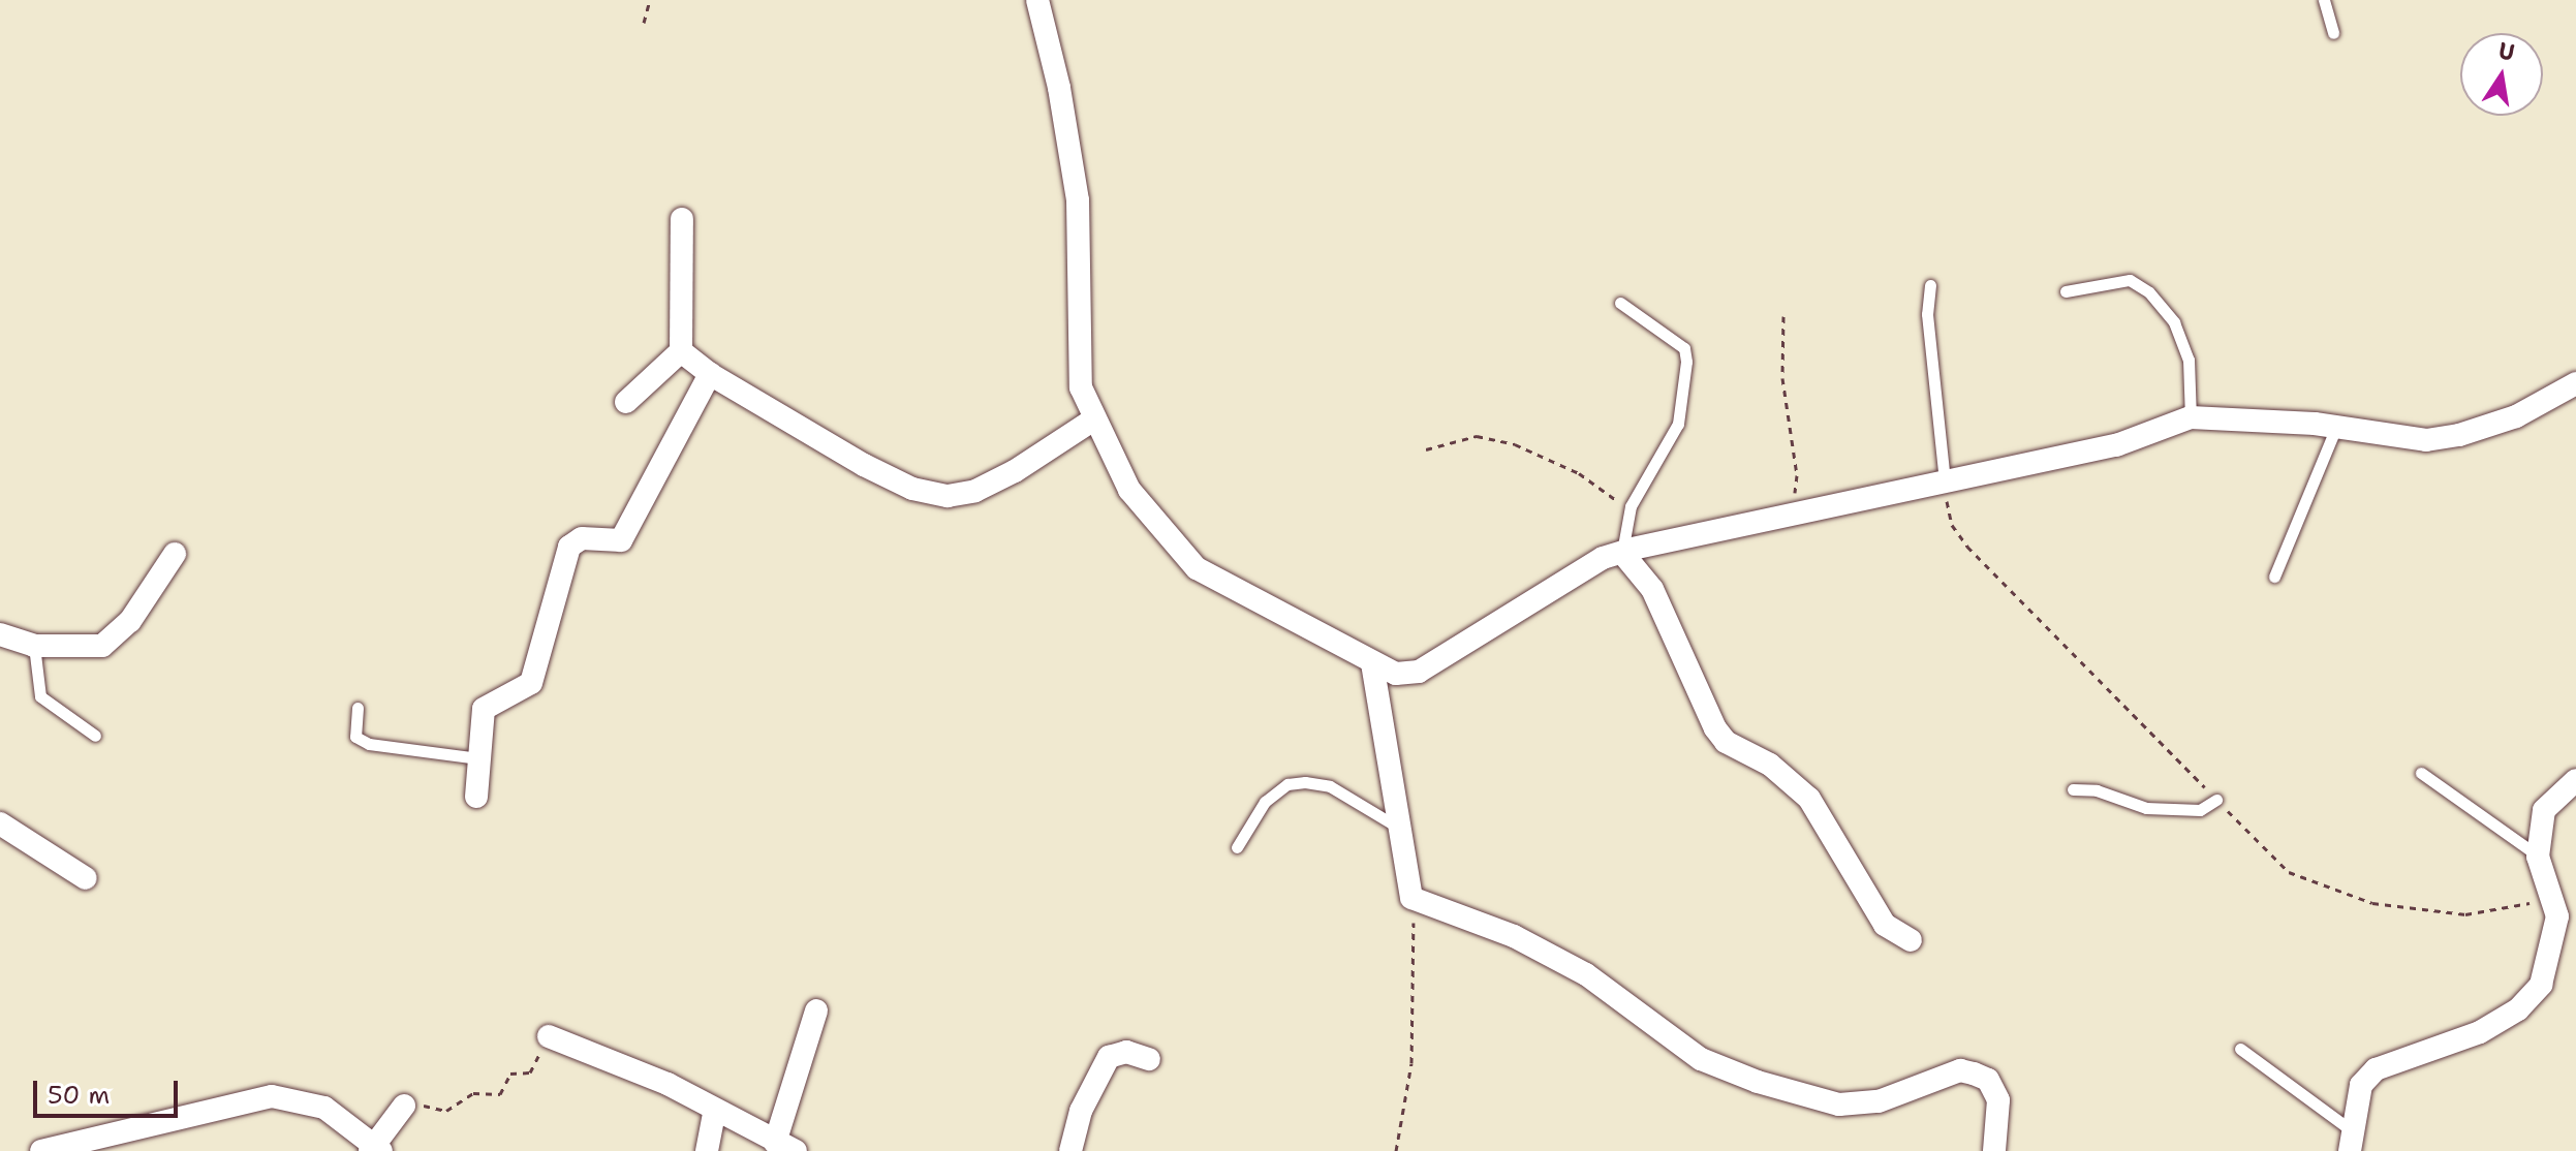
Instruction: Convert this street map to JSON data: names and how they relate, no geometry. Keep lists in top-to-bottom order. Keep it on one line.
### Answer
{"scale_bar":"50 m","north":"top"}
